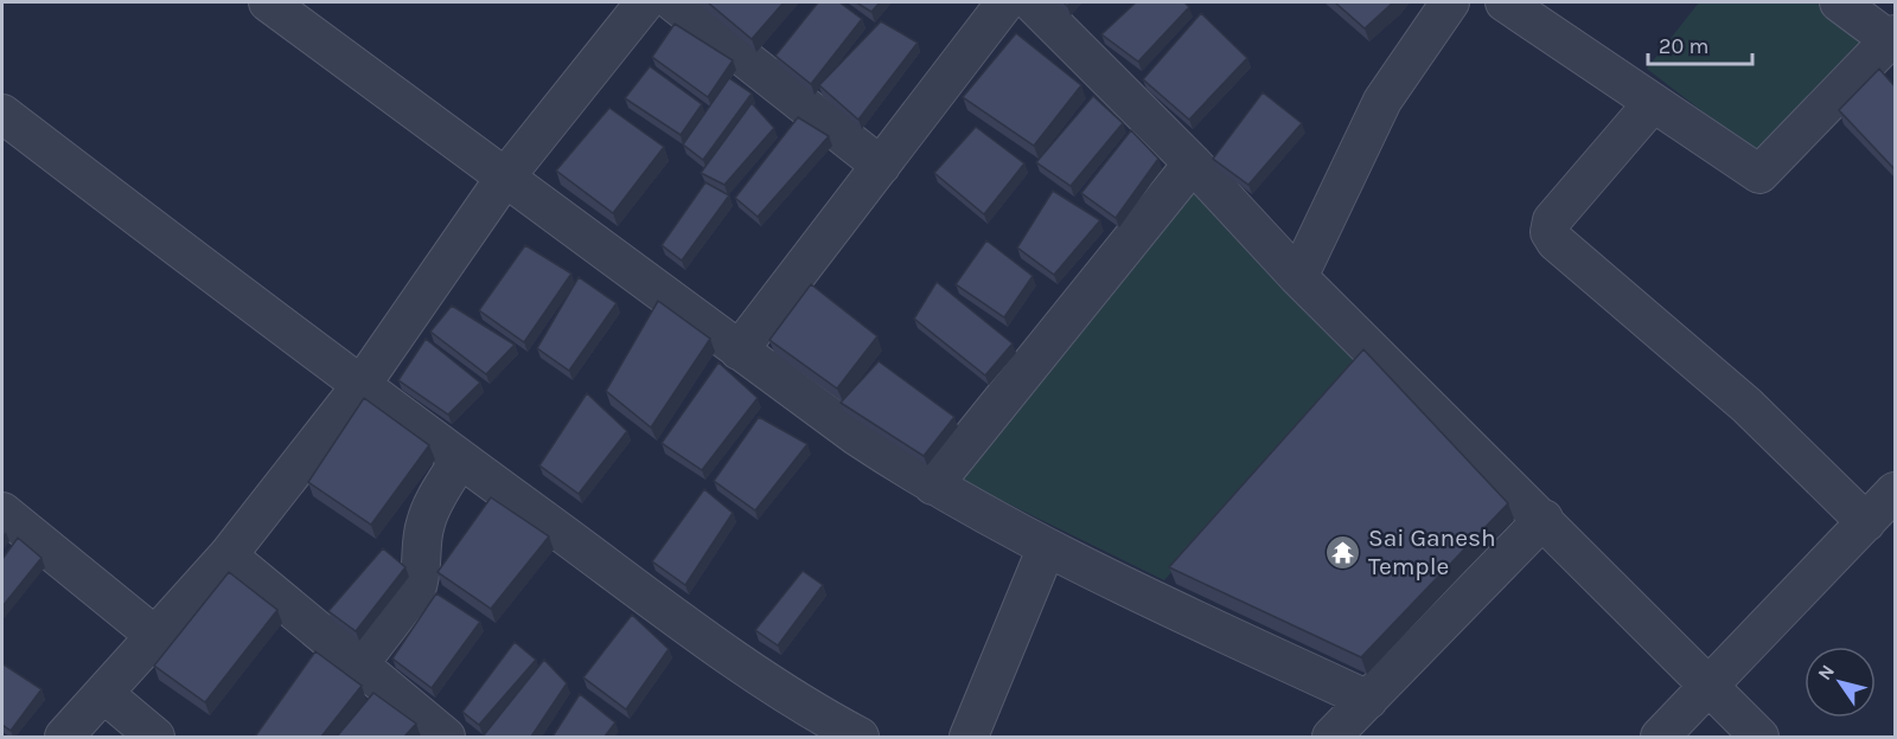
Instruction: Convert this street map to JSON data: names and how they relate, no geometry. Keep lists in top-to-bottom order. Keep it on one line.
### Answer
{"places":{"temple":["Sai Ganesh Temple"]},"scale_bar":"20 m","north":"top left"}
